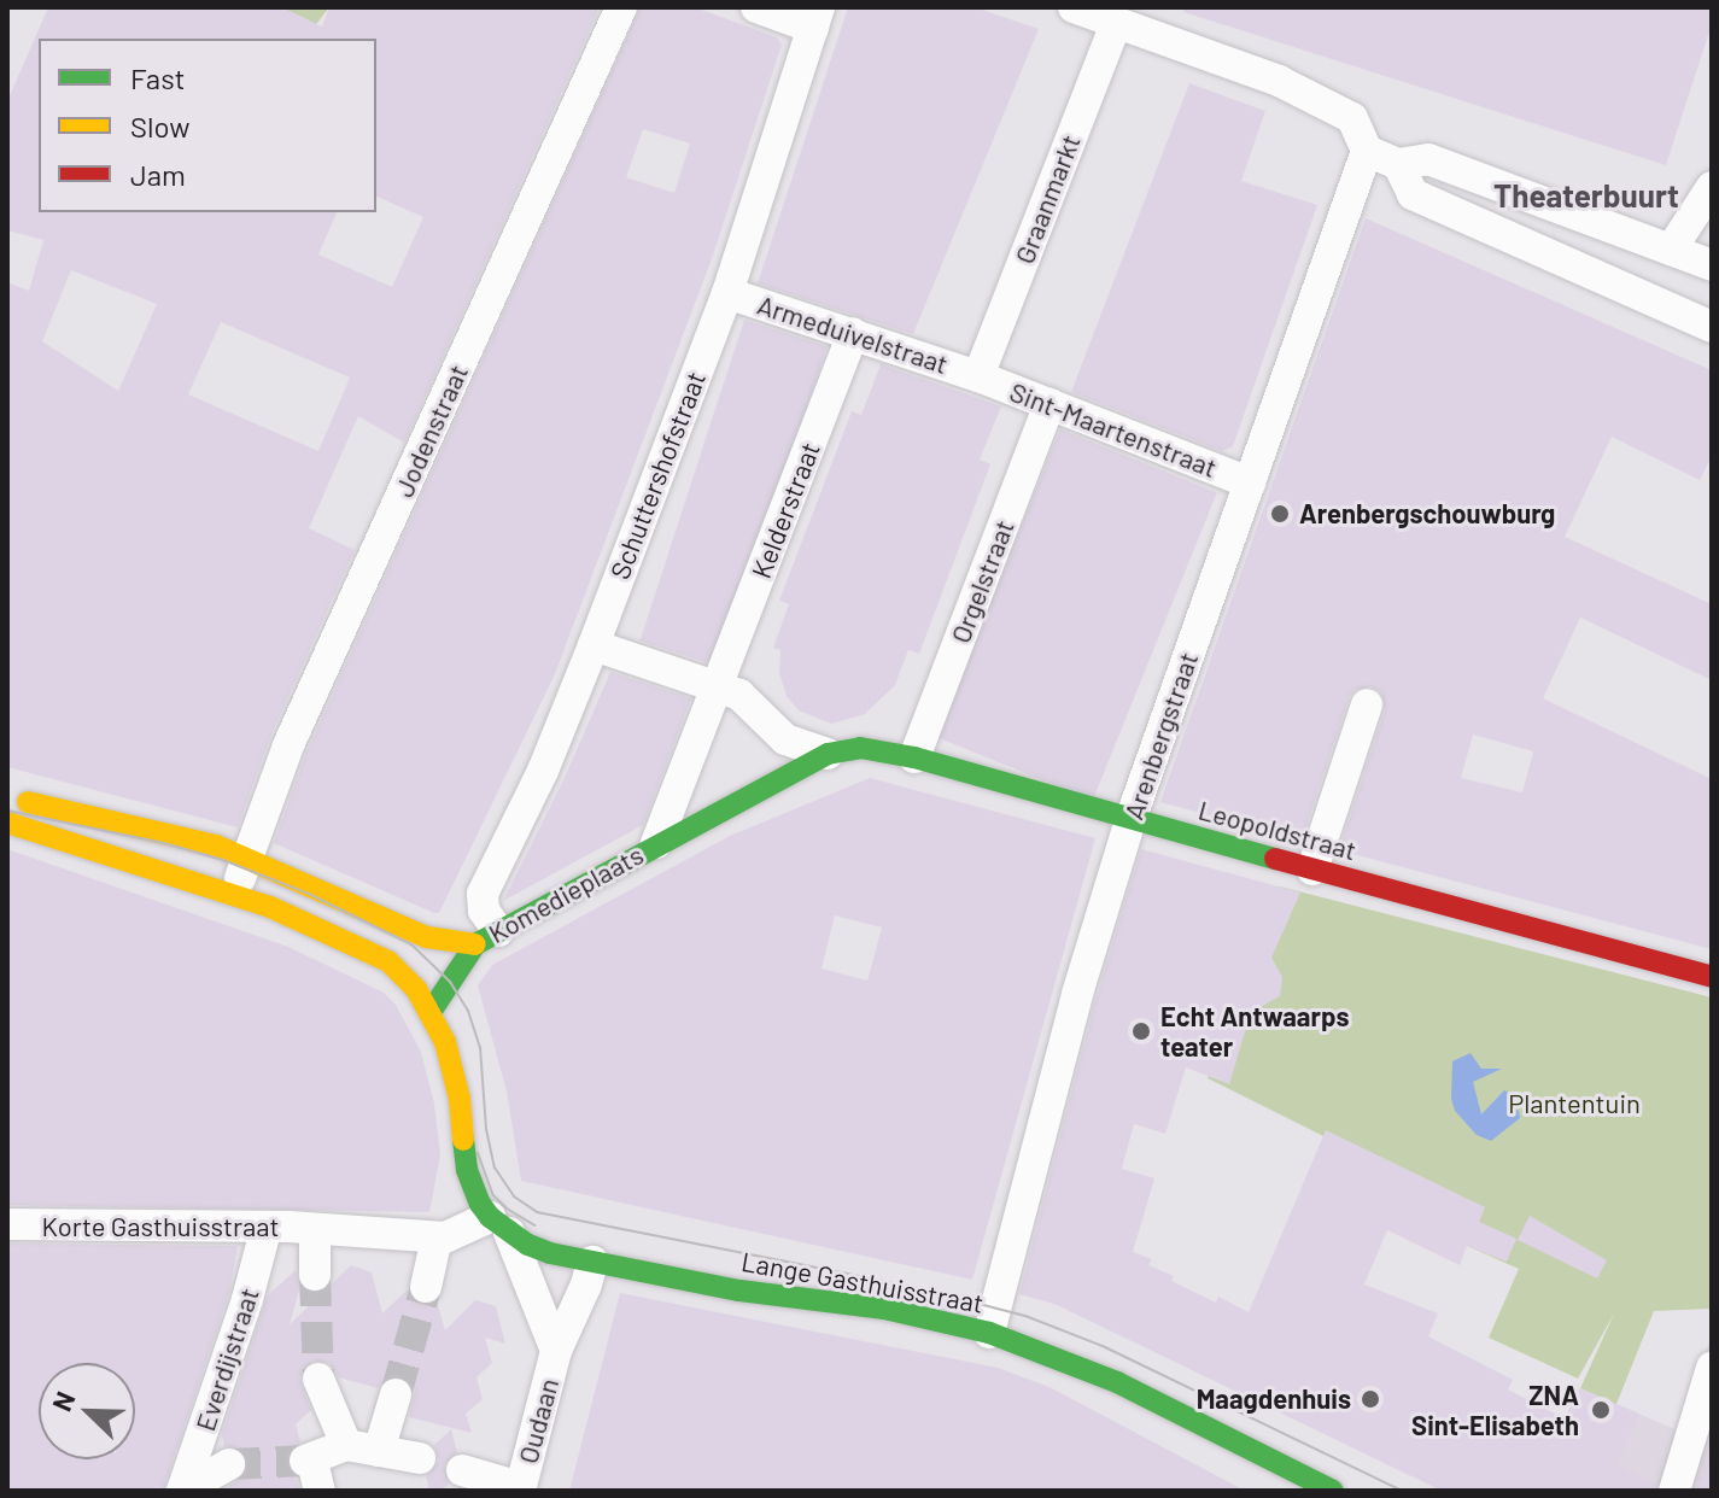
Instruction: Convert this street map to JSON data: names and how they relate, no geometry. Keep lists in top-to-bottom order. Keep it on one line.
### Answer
{"streets":{"street":["Graanmarkt","Armeduivelstraat","Sint-Maartenstraat","Jodenstraat","Schuttershofstraat","Kelderstraat","Orgelstraat","Arenbergstraat","Leopoldstraat","Komedieplaats","Korte Gasthuisstraat","Lange Gasthuisstraat","Everdijstraat","Oudaan"]},"crossings":[["Graanmarkt","Armeduivelstraat"],["Graanmarkt","Sint-Maartenstraat"],["Armeduivelstraat","Sint-Maartenstraat"],["Armeduivelstraat","Schuttershofstraat"],["Armeduivelstraat","Kelderstraat"],["Sint-Maartenstraat","Orgelstraat"],["Sint-Maartenstraat","Arenbergstraat"],["Jodenstraat","Komedieplaats"],["Schuttershofstraat","Komedieplaats"],["Kelderstraat","Komedieplaats"],["Orgelstraat","Leopoldstraat"],["Arenbergstraat","Leopoldstraat"],["Arenbergstraat","Lange Gasthuisstraat"],["Leopoldstraat","Komedieplaats"],["Korte Gasthuisstraat","Lange Gasthuisstraat"],["Korte Gasthuisstraat","Everdijstraat"],["Korte Gasthuisstraat","Oudaan"],["Lange Gasthuisstraat","Oudaan"]],"districts":["Theaterbuurt"],"parks":["Plantentuin"],"places":["Arenbergschouwburg","Echt Antwaarps teater","Maagdenhuis","ZNA Sint-Elisabeth"],"legend":["Fast","Slow","Jam"],"north":"top left"}
